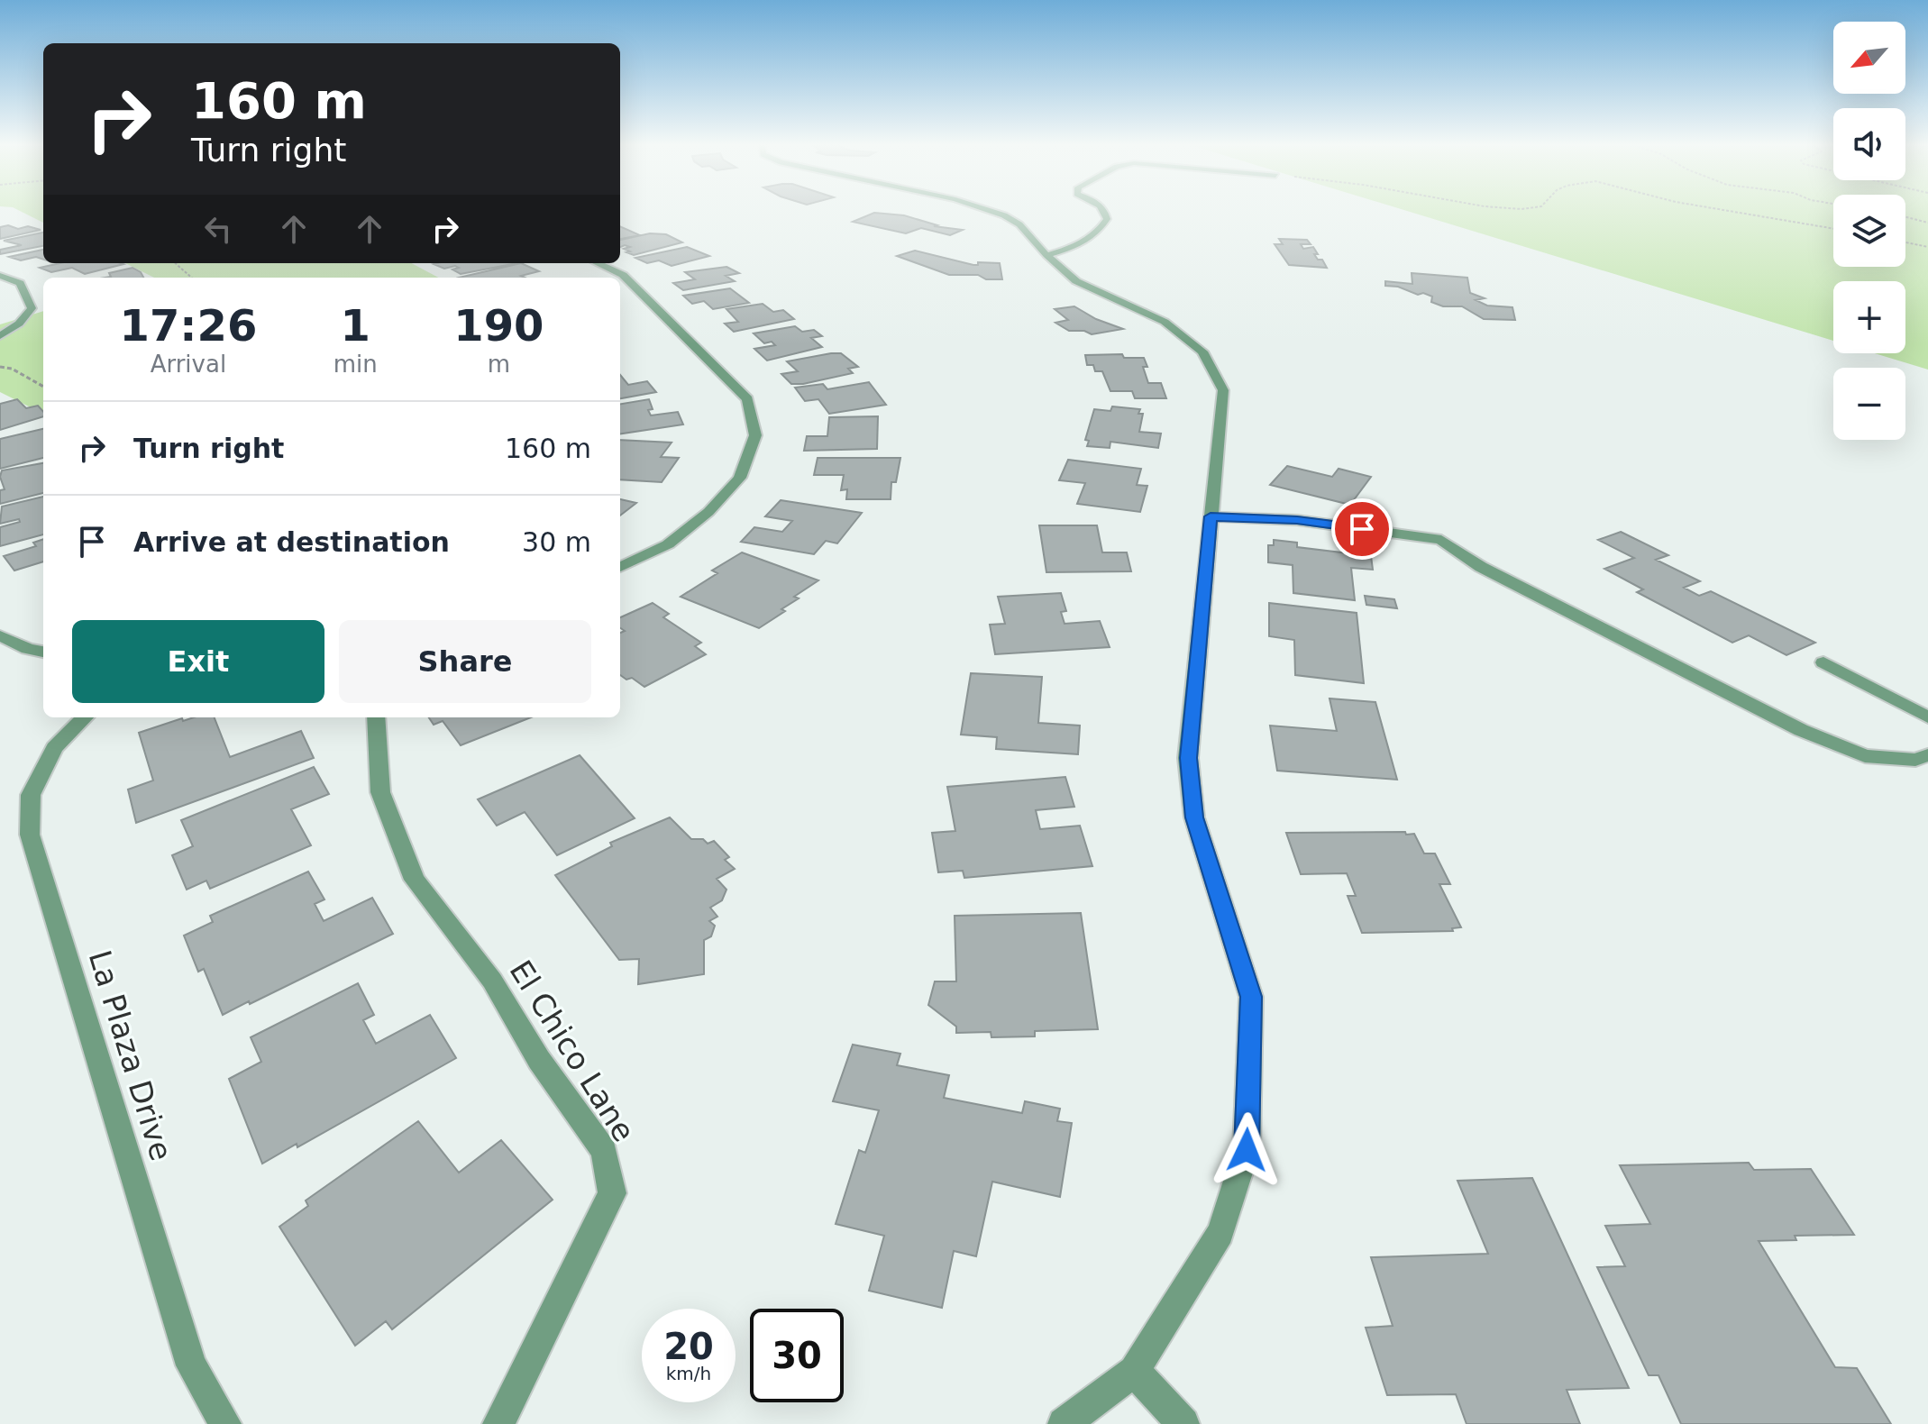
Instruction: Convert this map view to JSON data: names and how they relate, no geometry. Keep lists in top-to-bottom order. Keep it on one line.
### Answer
{"streets":{"street":["El Chico Lane","La Plaza Drive"]},"north":"bottom left","page":{"map_buttons":["+","−"],"turn":["160 m","Turn right"],"eta":["17:26","Arrival","1","min","190","m"],"list":[{"name":"Turn right","value":"160 m"},{"name":"Arrive at destination","value":"30 m"}],"buttons":["Exit","Share"],"speed":"20 km/h","limit":"30"}}
